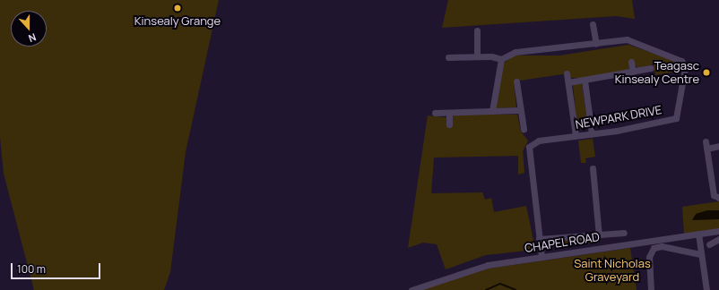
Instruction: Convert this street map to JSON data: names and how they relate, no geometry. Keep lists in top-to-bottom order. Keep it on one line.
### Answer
{"streets":{"street":["NEWPARK DRIVE","CHAPEL ROAD"]},"crossings":[["NEWPARK DRIVE","CHAPEL ROAD"]],"parks":["Saint Nicholas Graveyard"],"places":["Kinsealy Grange","Teagasc Kinsealy Centre"],"scale_bar":"100 m","north":"bottom"}
